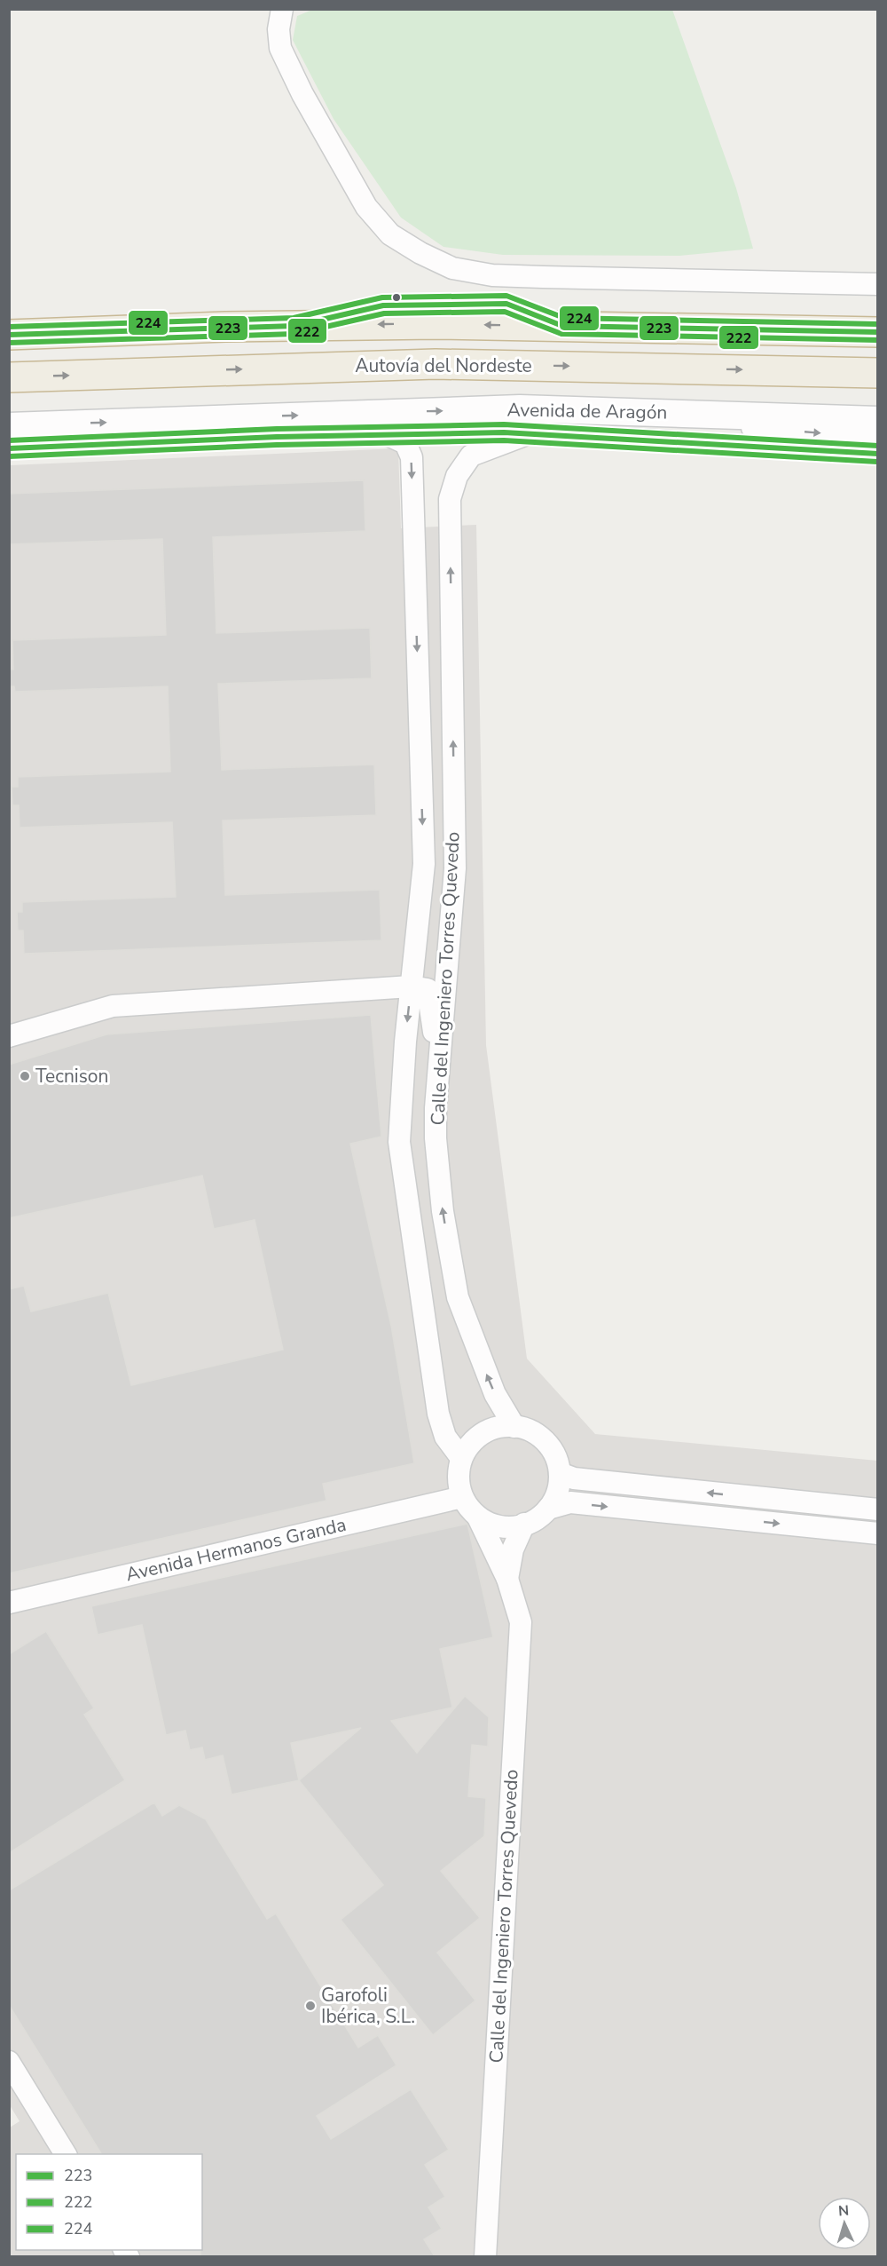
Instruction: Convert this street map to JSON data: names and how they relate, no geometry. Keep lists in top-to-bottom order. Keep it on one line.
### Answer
{"streets":{"highway":["Autovía del Nordeste"],"street":["Avenida de Aragón","Calle del Ingeniero Torres Quevedo","Avenida Hermanos Granda"]},"crossings":[["Calle del Ingeniero Torres Quevedo","Avenida Hermanos Granda"]],"one_way":["Avenida de Aragón"],"places":["Tecnison","Garofoli Ibérica, S.L."],"lines":["transit line 224","transit line 223","transit line 222"],"legend":["223","222","224"],"north":"top"}
